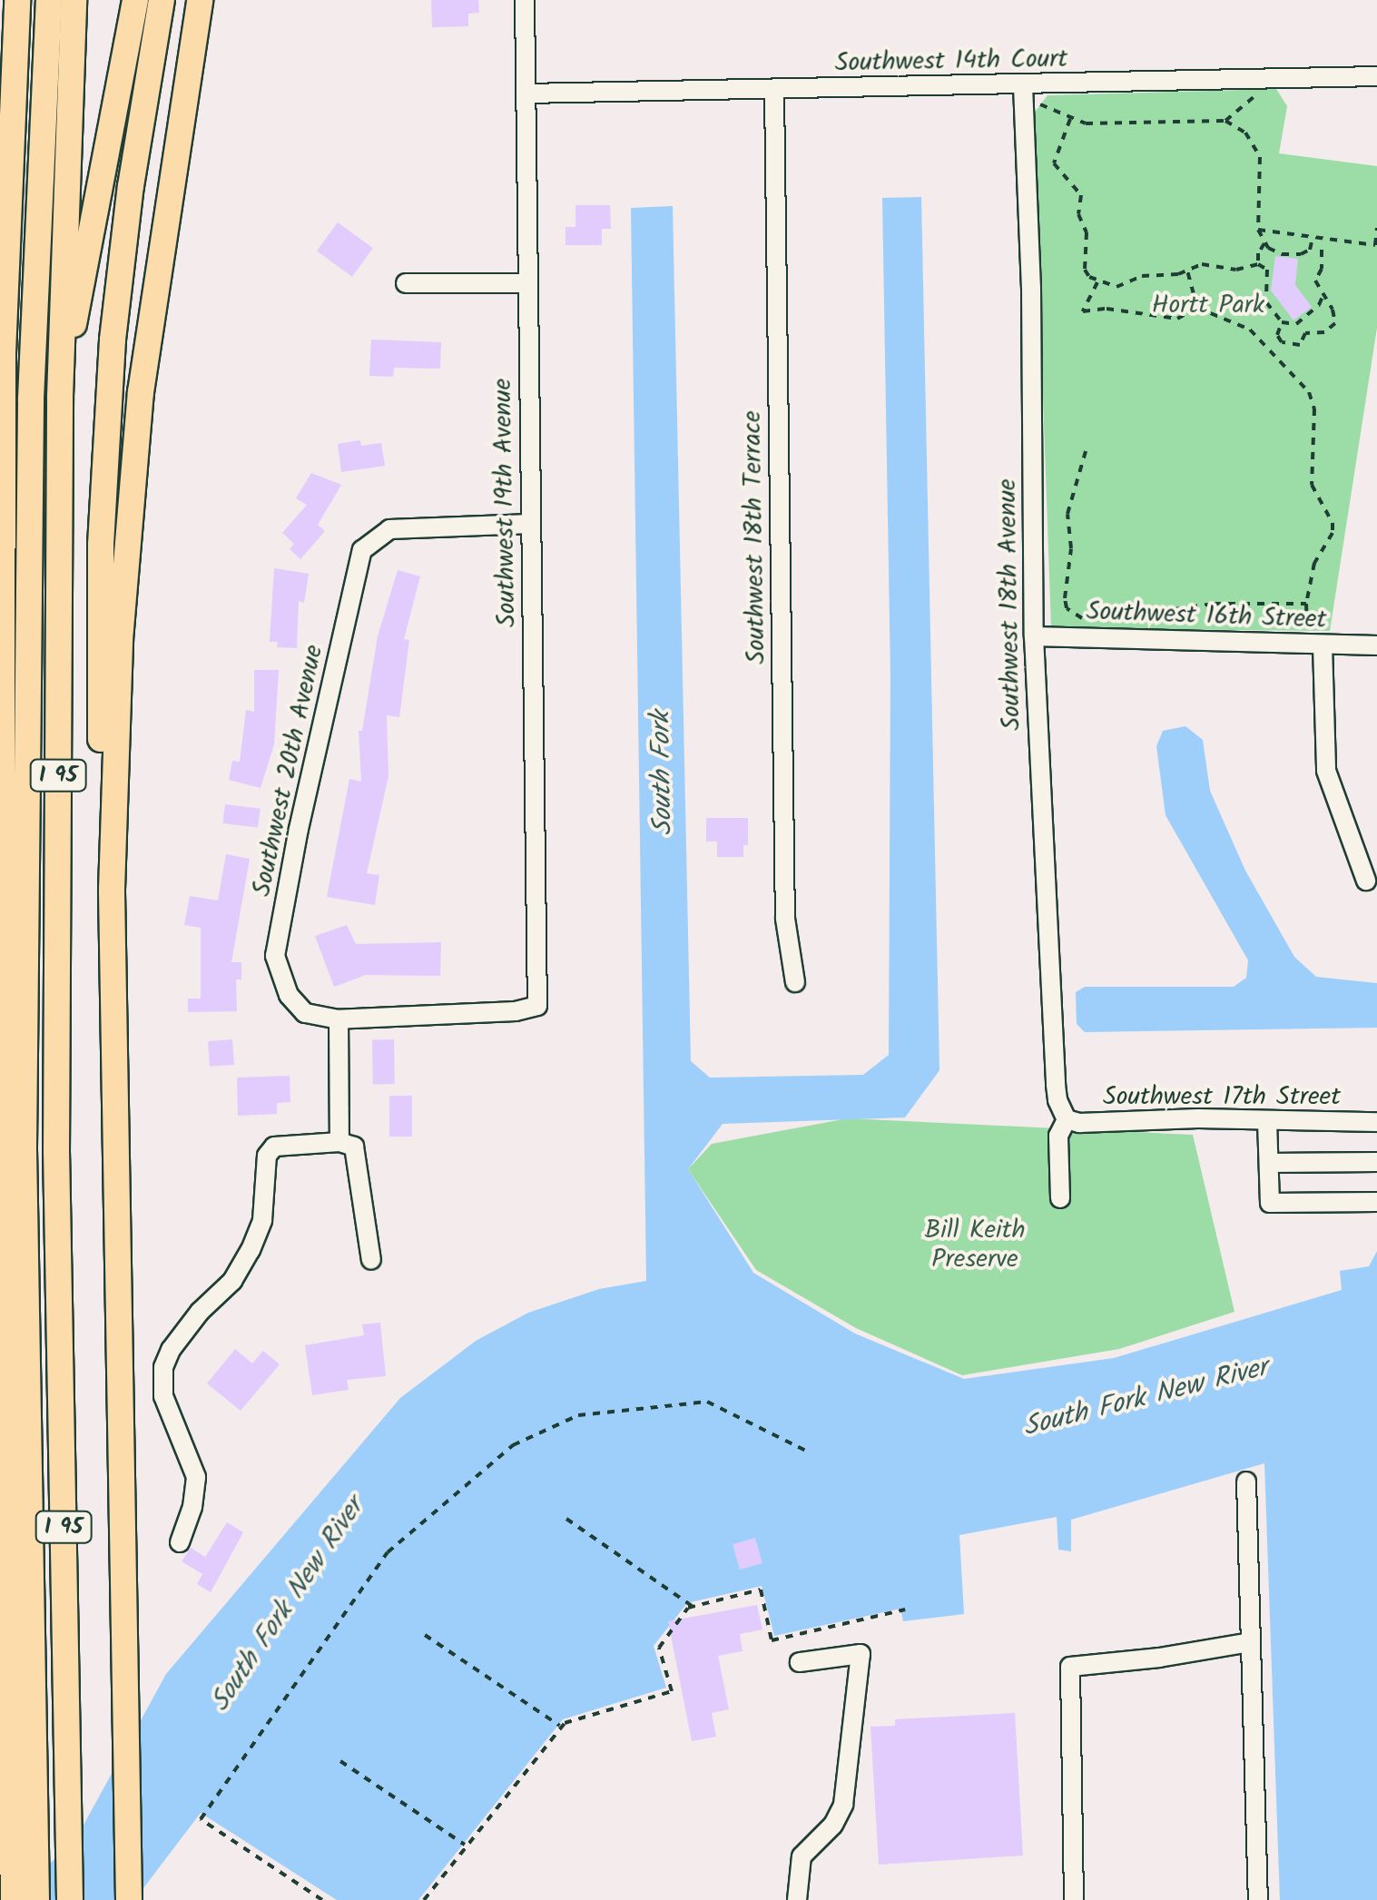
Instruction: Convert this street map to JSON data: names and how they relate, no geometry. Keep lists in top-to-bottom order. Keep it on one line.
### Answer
{"streets":{"highway":["I 95"],"street":["Southwest 14th Court","Southwest 19th Avenue","Southwest 18th Terrace","Southwest 18th Avenue","Southwest 16th Street","Southwest 20th Avenue","Southwest 17th Street"]},"crossings":[["Southwest 14th Court","Southwest 19th Avenue"],["Southwest 14th Court","Southwest 18th Terrace"],["Southwest 14th Court","Southwest 18th Avenue"],["Southwest 19th Avenue","Southwest 20th Avenue"],["Southwest 18th Avenue","Southwest 16th Street"],["Southwest 18th Avenue","Southwest 17th Street"]],"water":["South Fork","South Fork New River"],"parks":["Hortt Park","Bill Keith Preserve"]}
